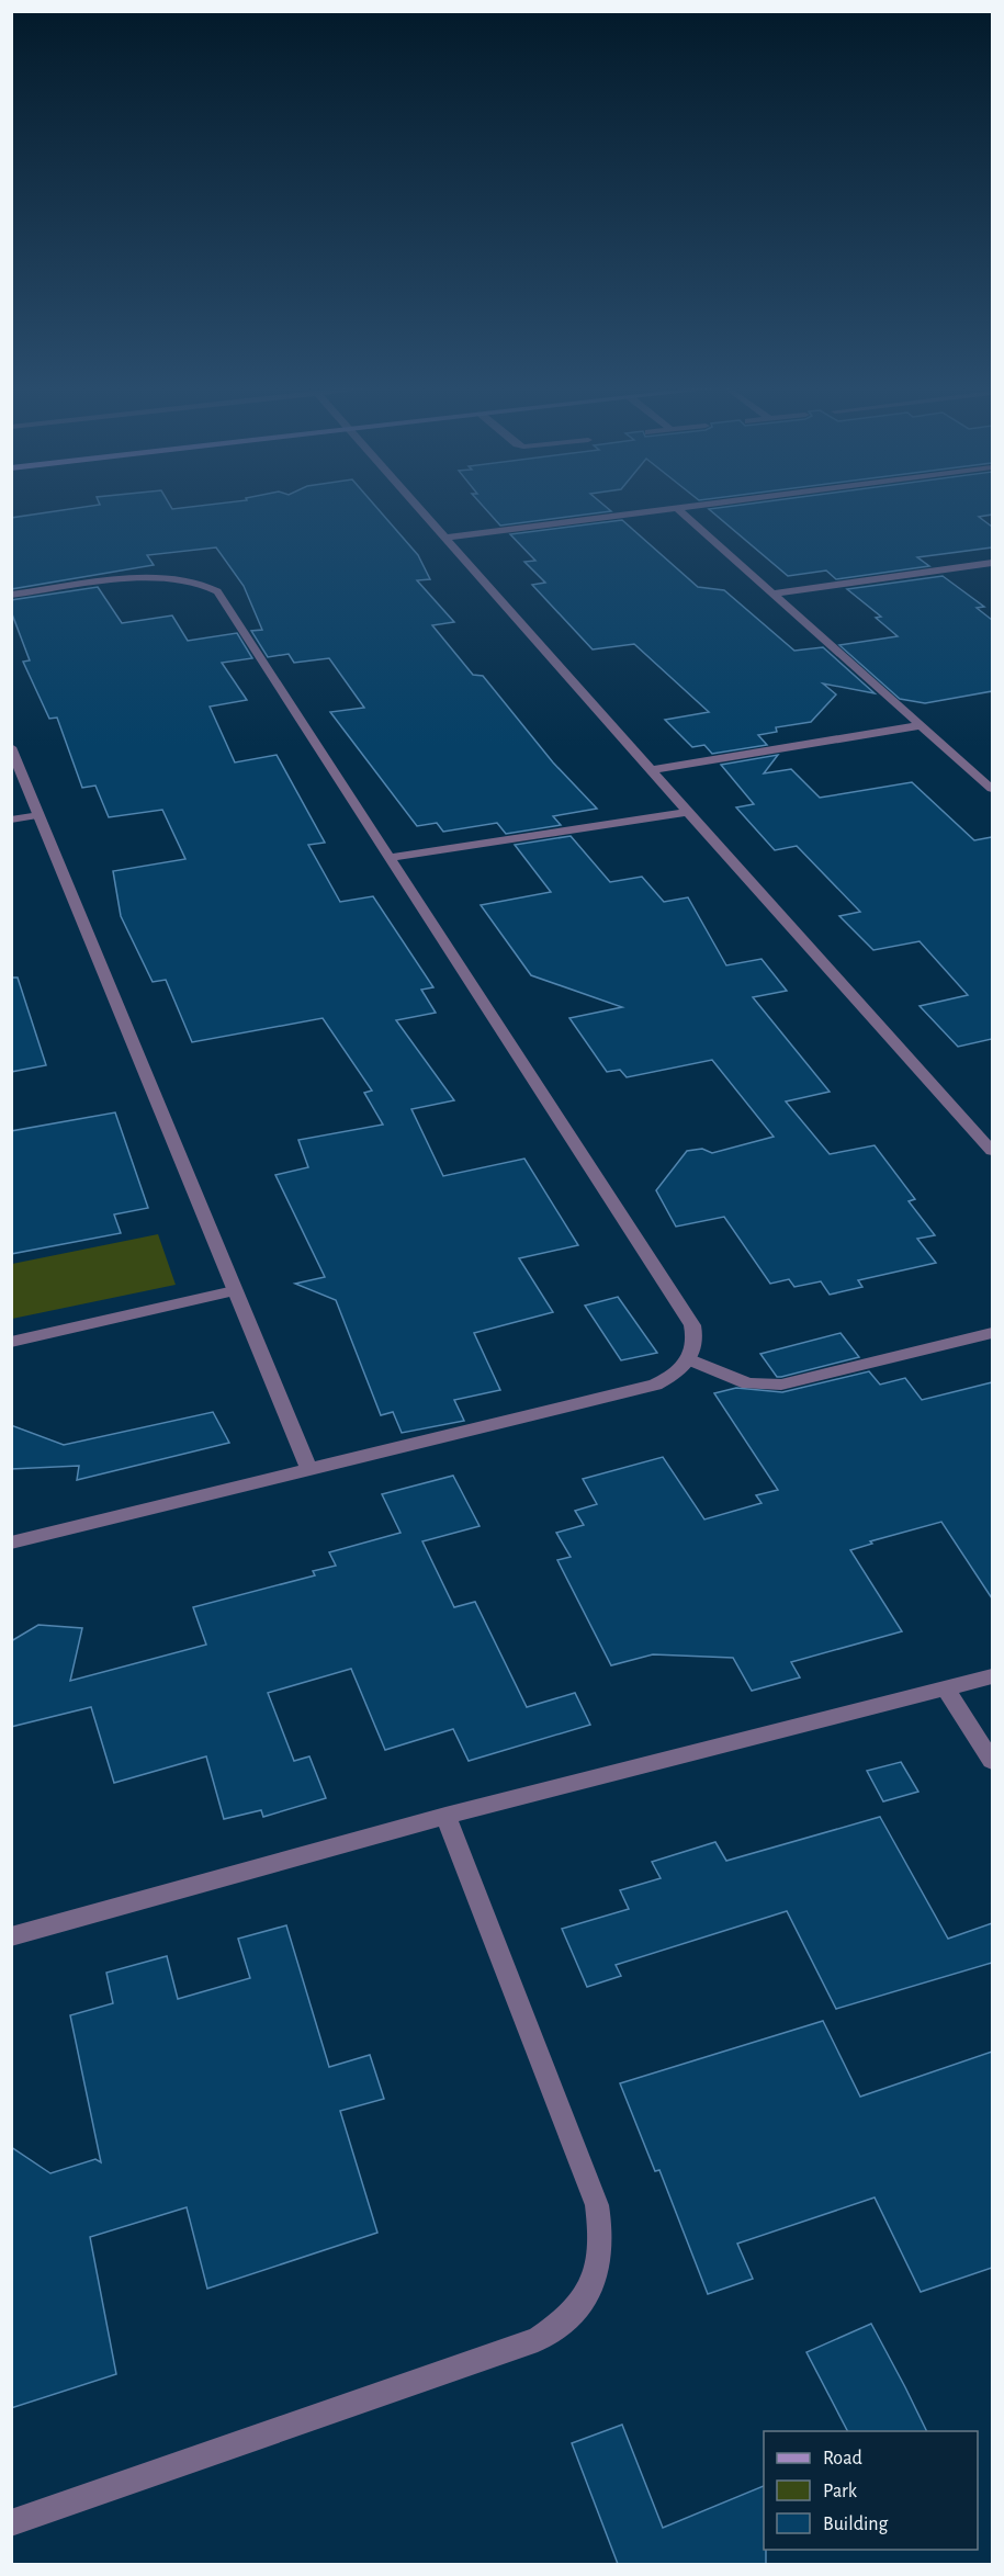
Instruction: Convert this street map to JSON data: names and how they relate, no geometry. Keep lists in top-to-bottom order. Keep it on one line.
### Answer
{"legend":["Road","Park","Building"]}
